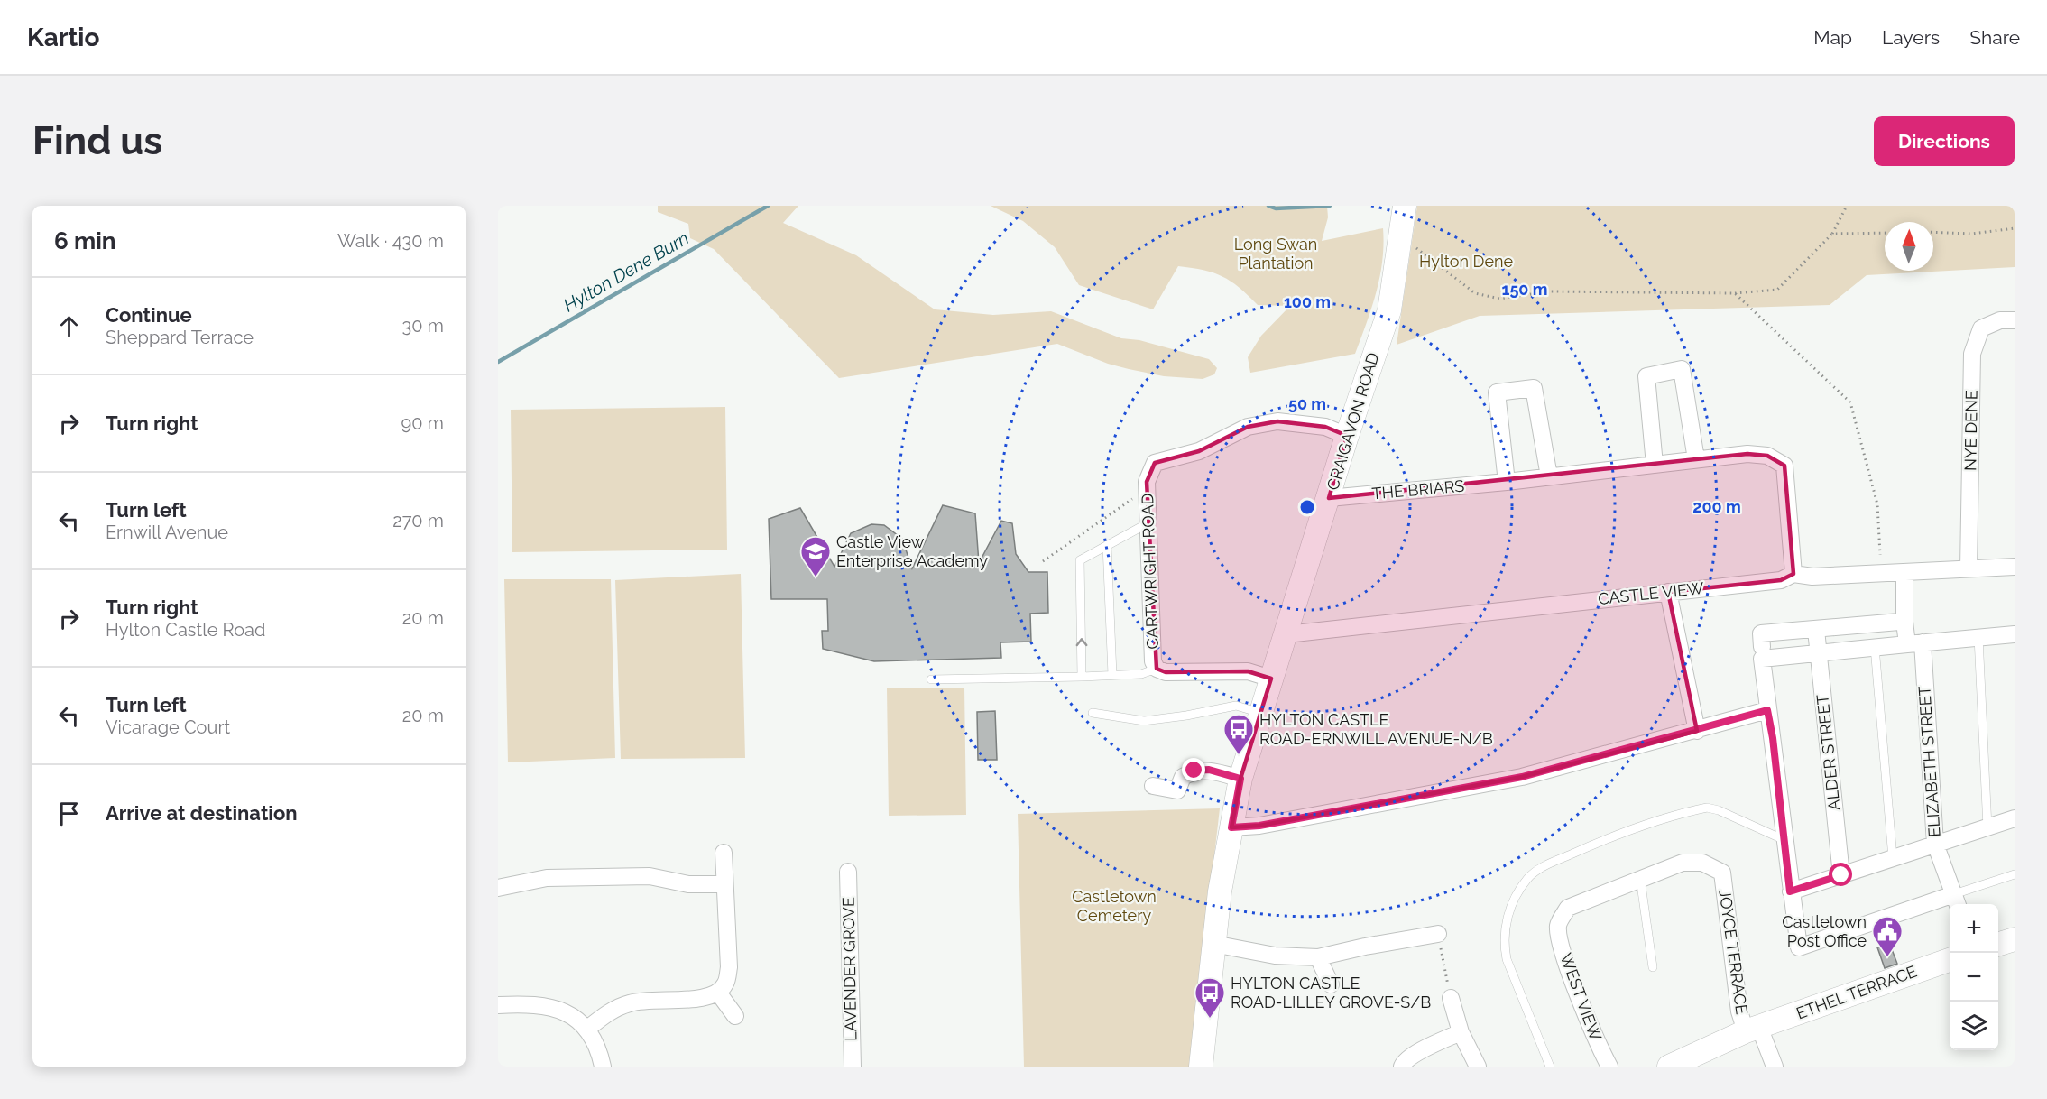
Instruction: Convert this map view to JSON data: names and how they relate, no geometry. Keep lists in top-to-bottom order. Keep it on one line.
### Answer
{"streets":{"street":["CRAIGAVON ROAD","NYE DENE","THE BRIARS","CARTWRIGHT ROAD","CASTLE VIEW","ALDER STREET","ELIZABETH STREET","JOYCE TERRACE","LAVENDER GROVE","ETHEL TERRACE","WEST VIEW"]},"crossings":[["CRAIGAVON ROAD","THE BRIARS"],["CRAIGAVON ROAD","CARTWRIGHT ROAD"],["CRAIGAVON ROAD","CASTLE VIEW"],["NYE DENE","CASTLE VIEW"],["THE BRIARS","CASTLE VIEW"],["CASTLE VIEW","ELIZABETH STREET"],["JOYCE TERRACE","ETHEL TERRACE"],["JOYCE TERRACE","WEST VIEW"]],"water":["Hylton Dene Burn"],"parks":["Long Swan Plantation","Hylton Dene","Castletown Cemetery"],"places":{"school or university":["Castle View Enterprise Academy"],"bus stop":["HYLTON CASTLE ROAD-ERNWILL AVENUE-N/B","HYLTON CASTLE ROAD-LILLEY GROVE-S/B"],"public building":["Castletown Post Office"]},"north":"top","page":{"header":"Kartio","nav":["Map","Layers","Share"],"buttons":"Directions","title":"Find us","heading":["6 min","Walk · 430 m"],"list":[["Continue","Sheppard Terrace","30 m"],["Turn right","90 m"],["Turn left","Ernwill Avenue","270 m"],["Turn right","Hylton Castle Road","20 m"],["Turn left","Vicarage Court","20 m"],"Arrive at destination"],"map_buttons":["+","−"]},"rings":["150 m","100 m","50 m","200 m"]}
